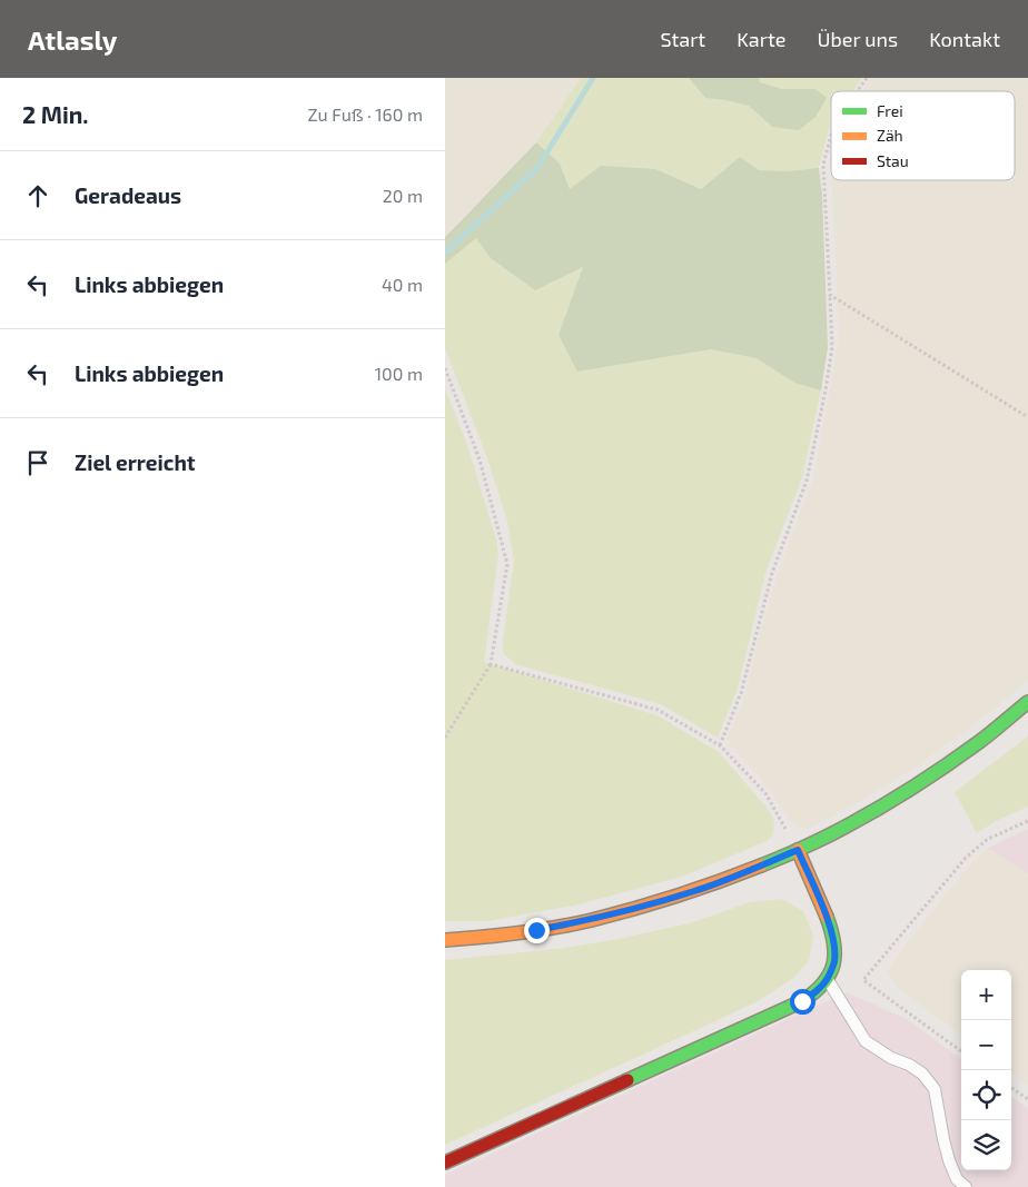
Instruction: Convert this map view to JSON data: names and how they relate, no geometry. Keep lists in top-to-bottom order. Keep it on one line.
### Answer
{"legend":["Frei","Zäh","Stau"],"page":{"header":"Atlasly","nav":["Start","Karte","Über uns","Kontakt"],"heading":["2 Min.","Zu Fuß · 160 m"],"list":[["Geradeaus","20 m"],["Links abbiegen","40 m"],["Links abbiegen","100 m"],"Ziel erreicht"],"map_buttons":["+","−"]}}
